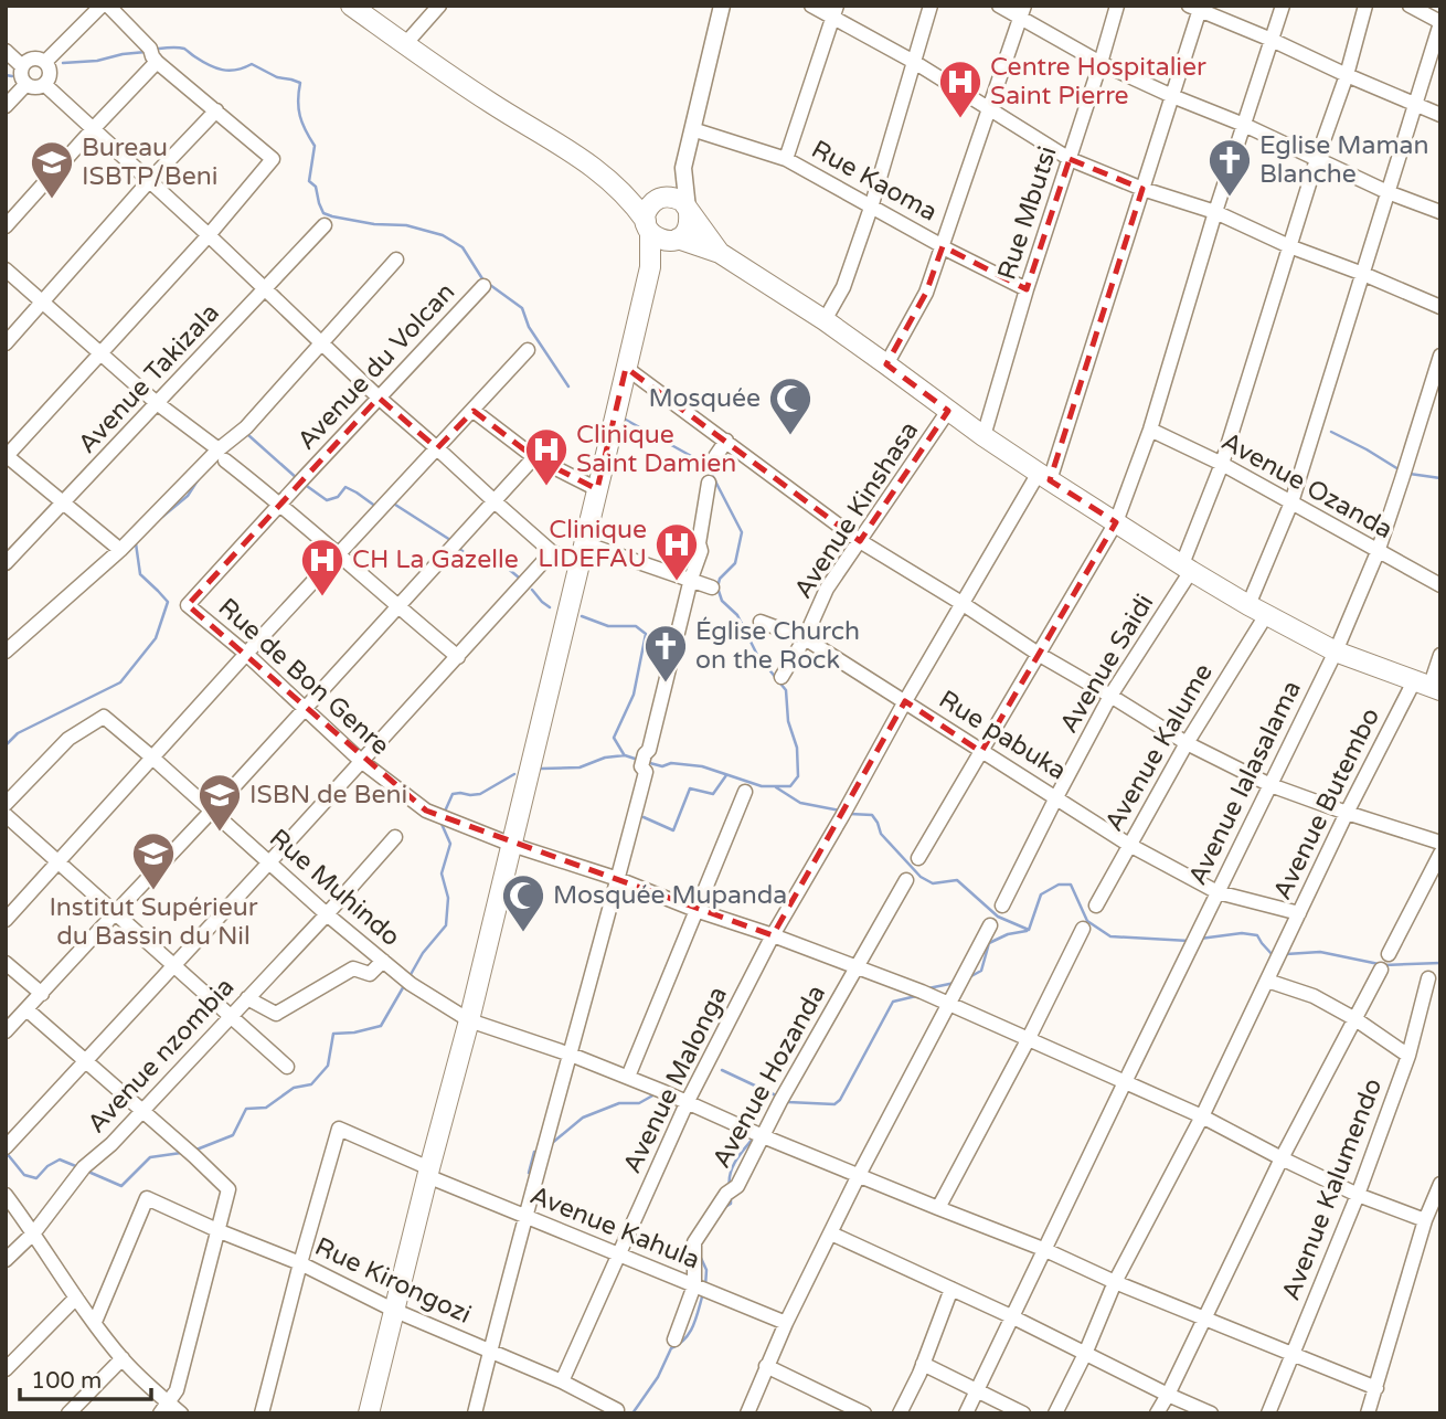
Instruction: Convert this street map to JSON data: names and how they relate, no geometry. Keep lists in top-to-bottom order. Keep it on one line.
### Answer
{"streets":{"street":["Rue Kaoma","Rue Mbutsi","Avenue du Volcan","Avenue Takizala","Avenue Ozanda","Avenue Kinshasa","Avenue Saidi","Rue de Bon Genre","Rue pabuka","Avenue Kalume","Avenue lalasalama","Avenue Butembo","Rue Muhindo","Avenue nzombia","Avenue Hozanda","Avenue Malonga","Avenue Kalumendo","Avenue Kahula","Rue Kirongozi"]},"crossings":[["Rue Kaoma","Rue Mbutsi"],["Avenue du Volcan","Rue de Bon Genre"],["Avenue Ozanda","Avenue Saidi"],["Avenue Ozanda","Avenue lalasalama"],["Avenue Kinshasa","Rue pabuka"],["Avenue Saidi","Rue pabuka"],["Rue de Bon Genre","Avenue lalasalama"],["Rue de Bon Genre","Avenue Butembo"],["Rue de Bon Genre","Avenue Hozanda"],["Rue de Bon Genre","Avenue Malonga"],["Rue de Bon Genre","Avenue Kalumendo"],["Rue pabuka","Avenue Kalume"],["Rue pabuka","Avenue lalasalama"],["Rue pabuka","Avenue Butembo"],["Rue pabuka","Avenue Malonga"],["Avenue lalasalama","Rue Muhindo"],["Avenue Butembo","Rue Muhindo"],["Rue Muhindo","Avenue nzombia"],["Rue Muhindo","Avenue Hozanda"],["Rue Muhindo","Avenue Malonga"],["Rue Muhindo","Avenue Kalumendo"],["Avenue Hozanda","Avenue Kahula"],["Avenue Malonga","Avenue Kahula"],["Avenue Malonga","Rue Kirongozi"],["Avenue Kahula","Rue Kirongozi"]],"places":{"hospital":["Centre Hospitalier Saint Pierre","Clinique Saint Damien","Clinique LIDEFAU","CH La Gazelle"],"church":["Eglise Maman Blanche","Église Church on the Rock"],"school or university":["Bureau ISBTP/Beni","ISBN de Beni","Institut Supérieur du Bassin du Nil"],"mosque":["Mosquée","Mosquée Mupanda"]},"scale_bar":"100 m"}
